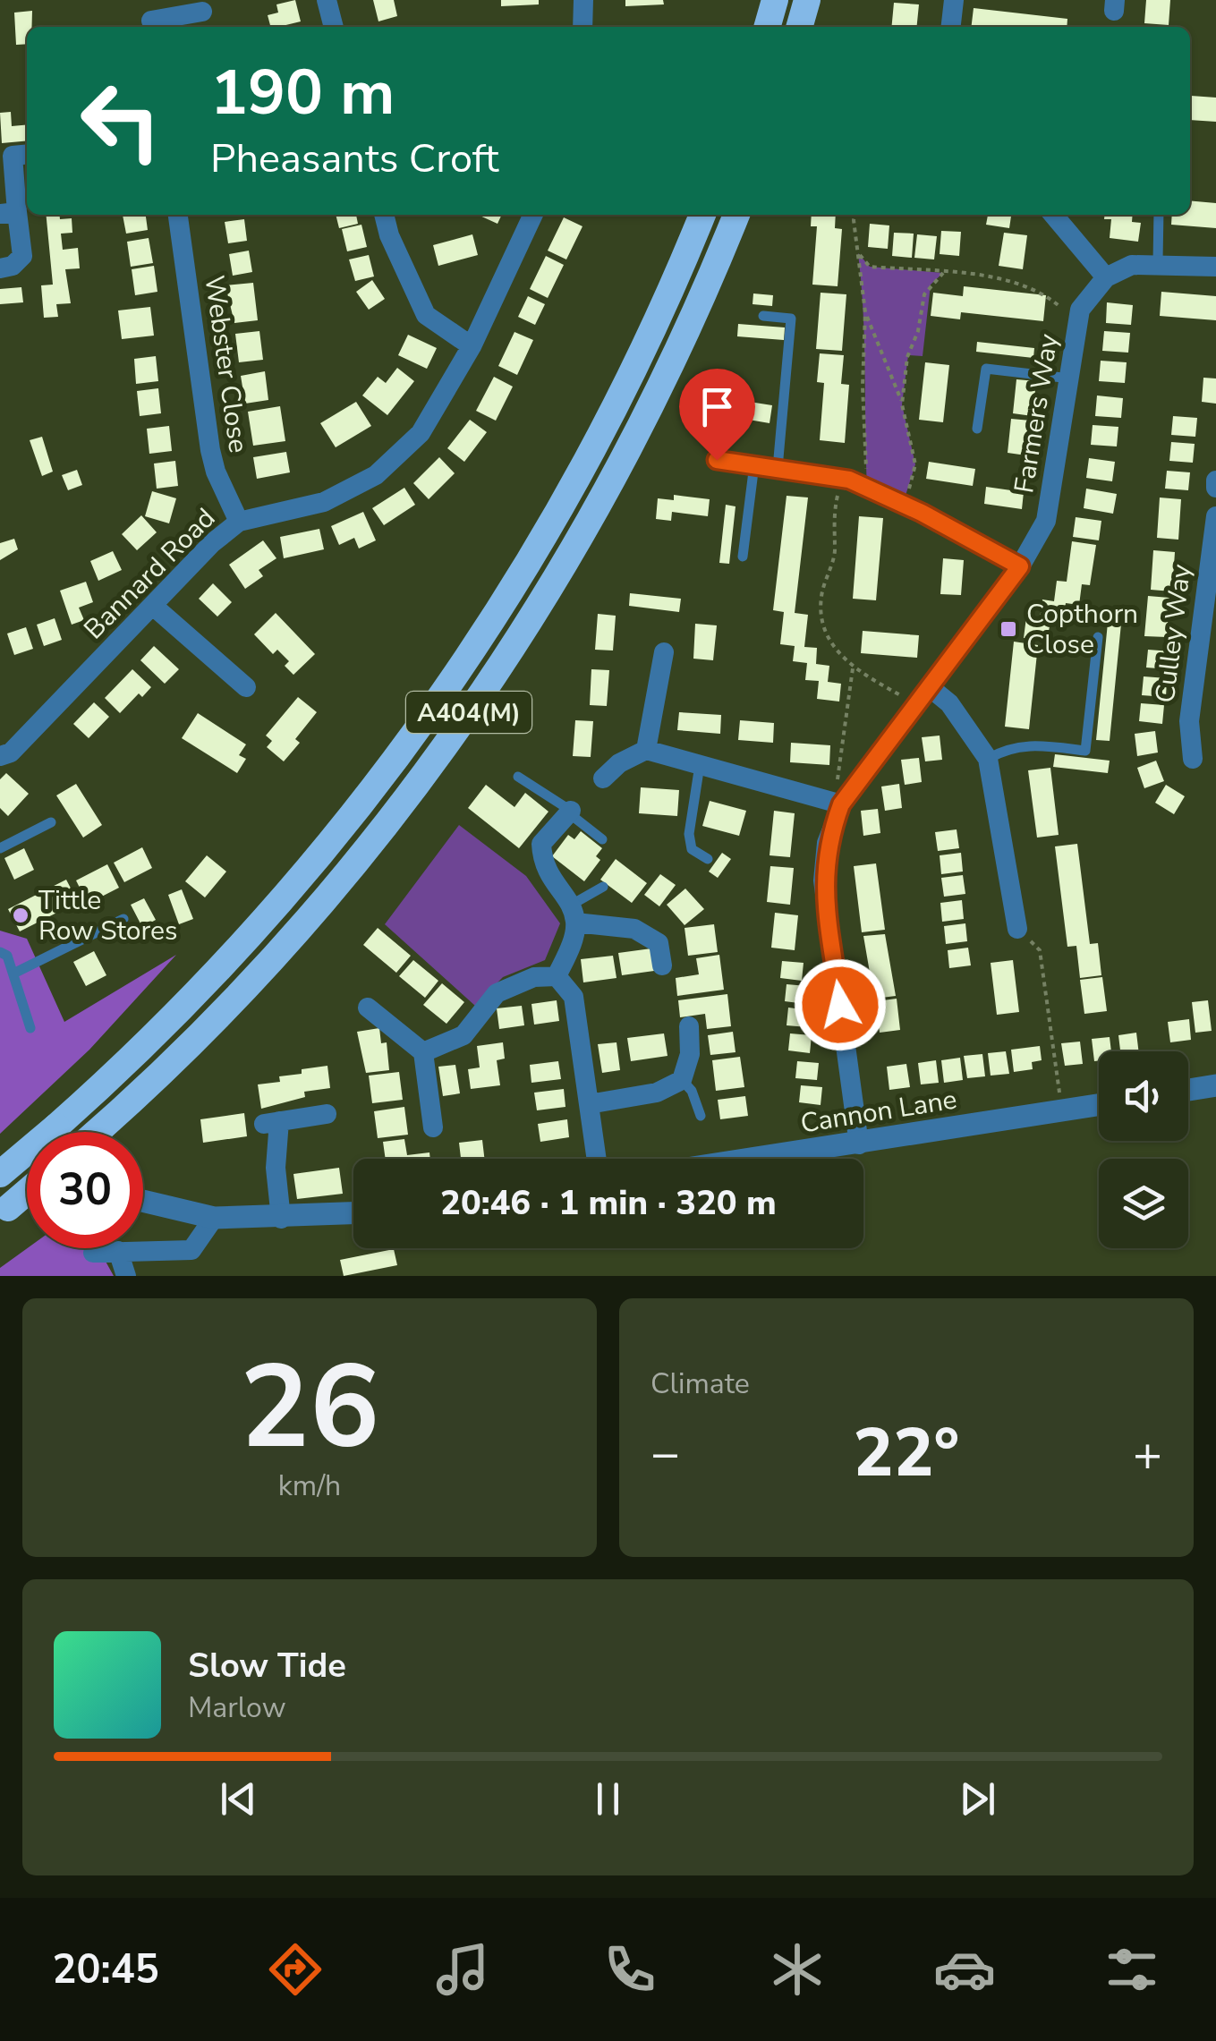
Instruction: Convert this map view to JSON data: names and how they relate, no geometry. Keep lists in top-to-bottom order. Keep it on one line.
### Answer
{"streets":{"highway":["A404(M)"],"street":["Webster Close","Farmers Way","Bannard Road","Culley Way","Cannon Lane"]},"crossings":[["Webster Close","Bannard Road"],["Farmers Way","Cannon Lane"]],"places":{"transit":["Copthorn Close"],"other":["Tittle Row Stores"]},"page":{"turn":["190 m","Pheasants Croft"],"limit":"30","trip":"20:46 · 1 min · 320 m","tile":[["26","km/h"],"Climate"],"heat":["−","22°","+"],"song":["Slow Tide","Marlow"],"tabs":"20:45"}}
